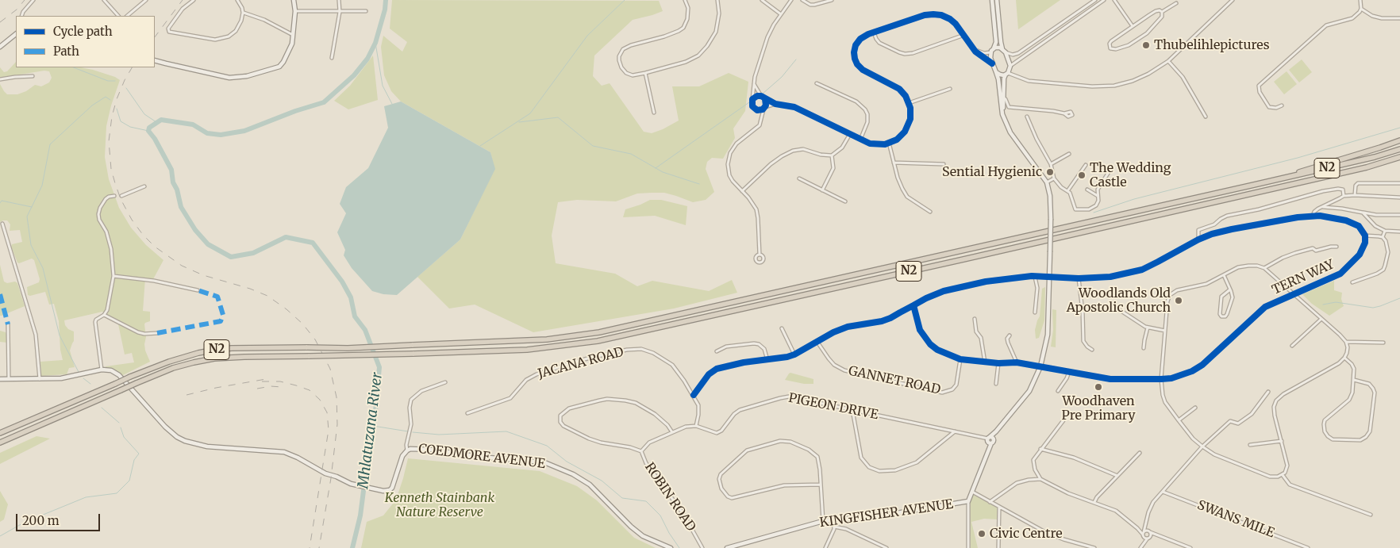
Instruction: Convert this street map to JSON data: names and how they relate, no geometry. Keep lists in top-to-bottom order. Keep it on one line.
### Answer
{"streets":{"highway":["N2"],"street":["TERN WAY","JACANA ROAD","GANNET ROAD","PIGEON DRIVE","COEDMORE AVENUE","ROBIN ROAD","KINGFISHER AVENUE","SWANS MILE"]},"crossings":[["TERN WAY","GANNET ROAD"],["PIGEON DRIVE","ROBIN ROAD"],["PIGEON DRIVE","KINGFISHER AVENUE"]],"water":["Mhlatuzana River"],"parks":["Kenneth Stainbank Nature Reserve"],"places":["Thubelihlepictures","Sential Hygienic","The Wedding Castle","Woodlands Old Apostolic Church","Woodhaven Pre Primary","Civic Centre"],"legend":["Cycle path","Path"],"scale_bar":"200 m"}
